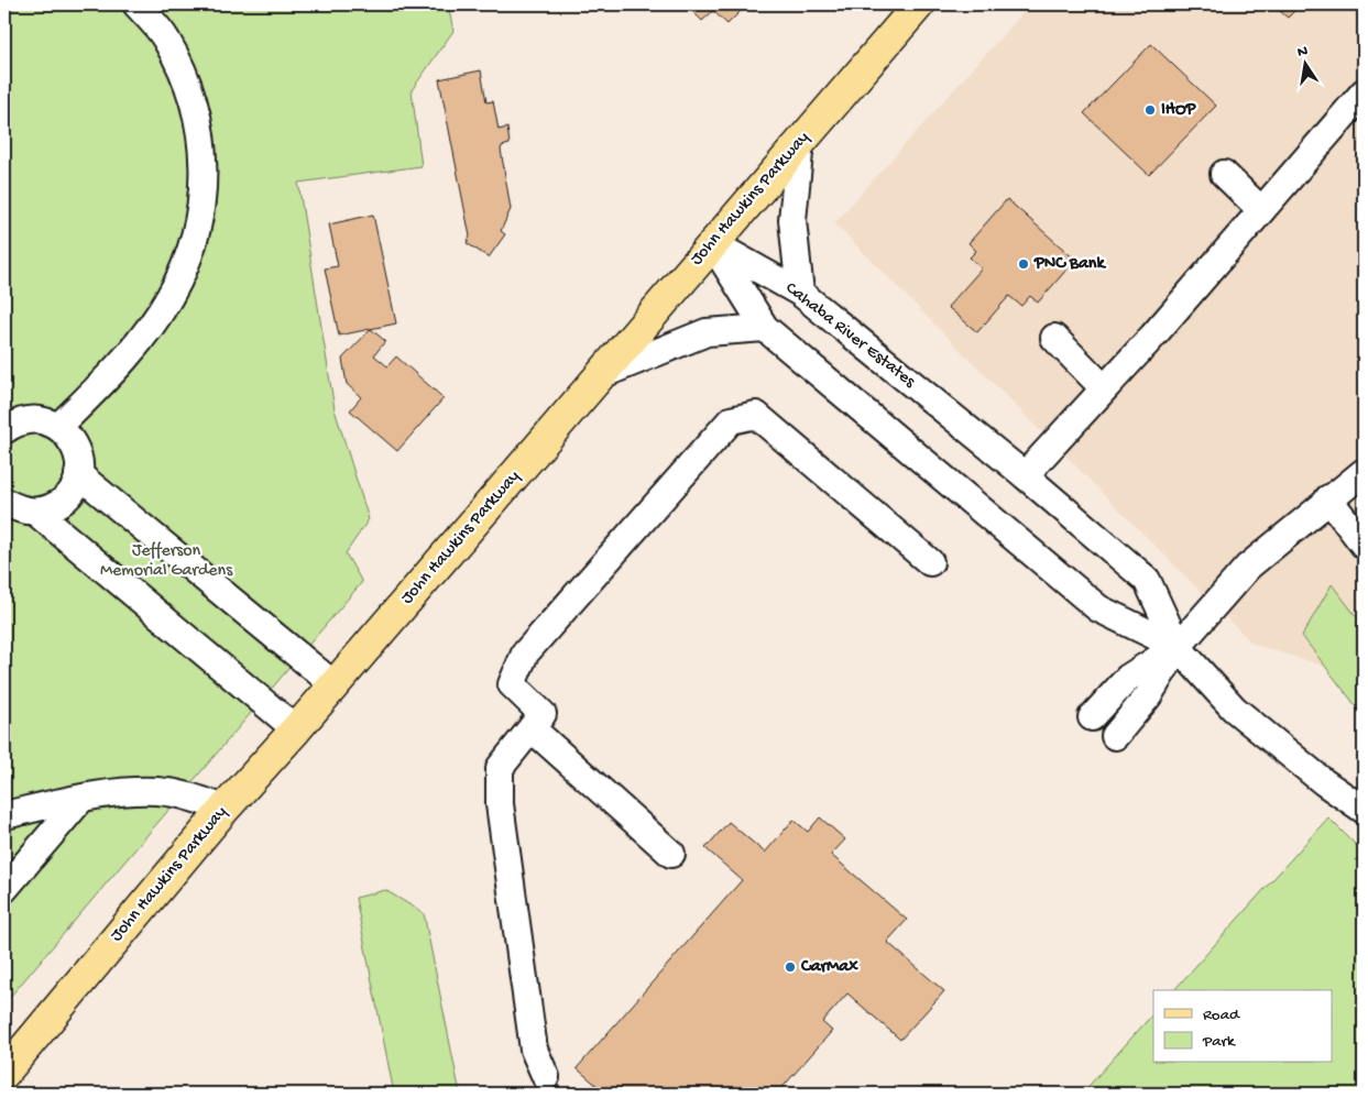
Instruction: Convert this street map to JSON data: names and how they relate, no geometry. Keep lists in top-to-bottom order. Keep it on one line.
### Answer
{"streets":{"main road":["John Hawkins Parkway"],"street":["Cahaba River Estates"]},"crossings":[["John Hawkins Parkway","Cahaba River Estates"]],"parks":["Jefferson Memorial Gardens"],"places":["IHOP","PNC Bank","CarMax"],"legend":["Road","Park"],"north":"top"}
